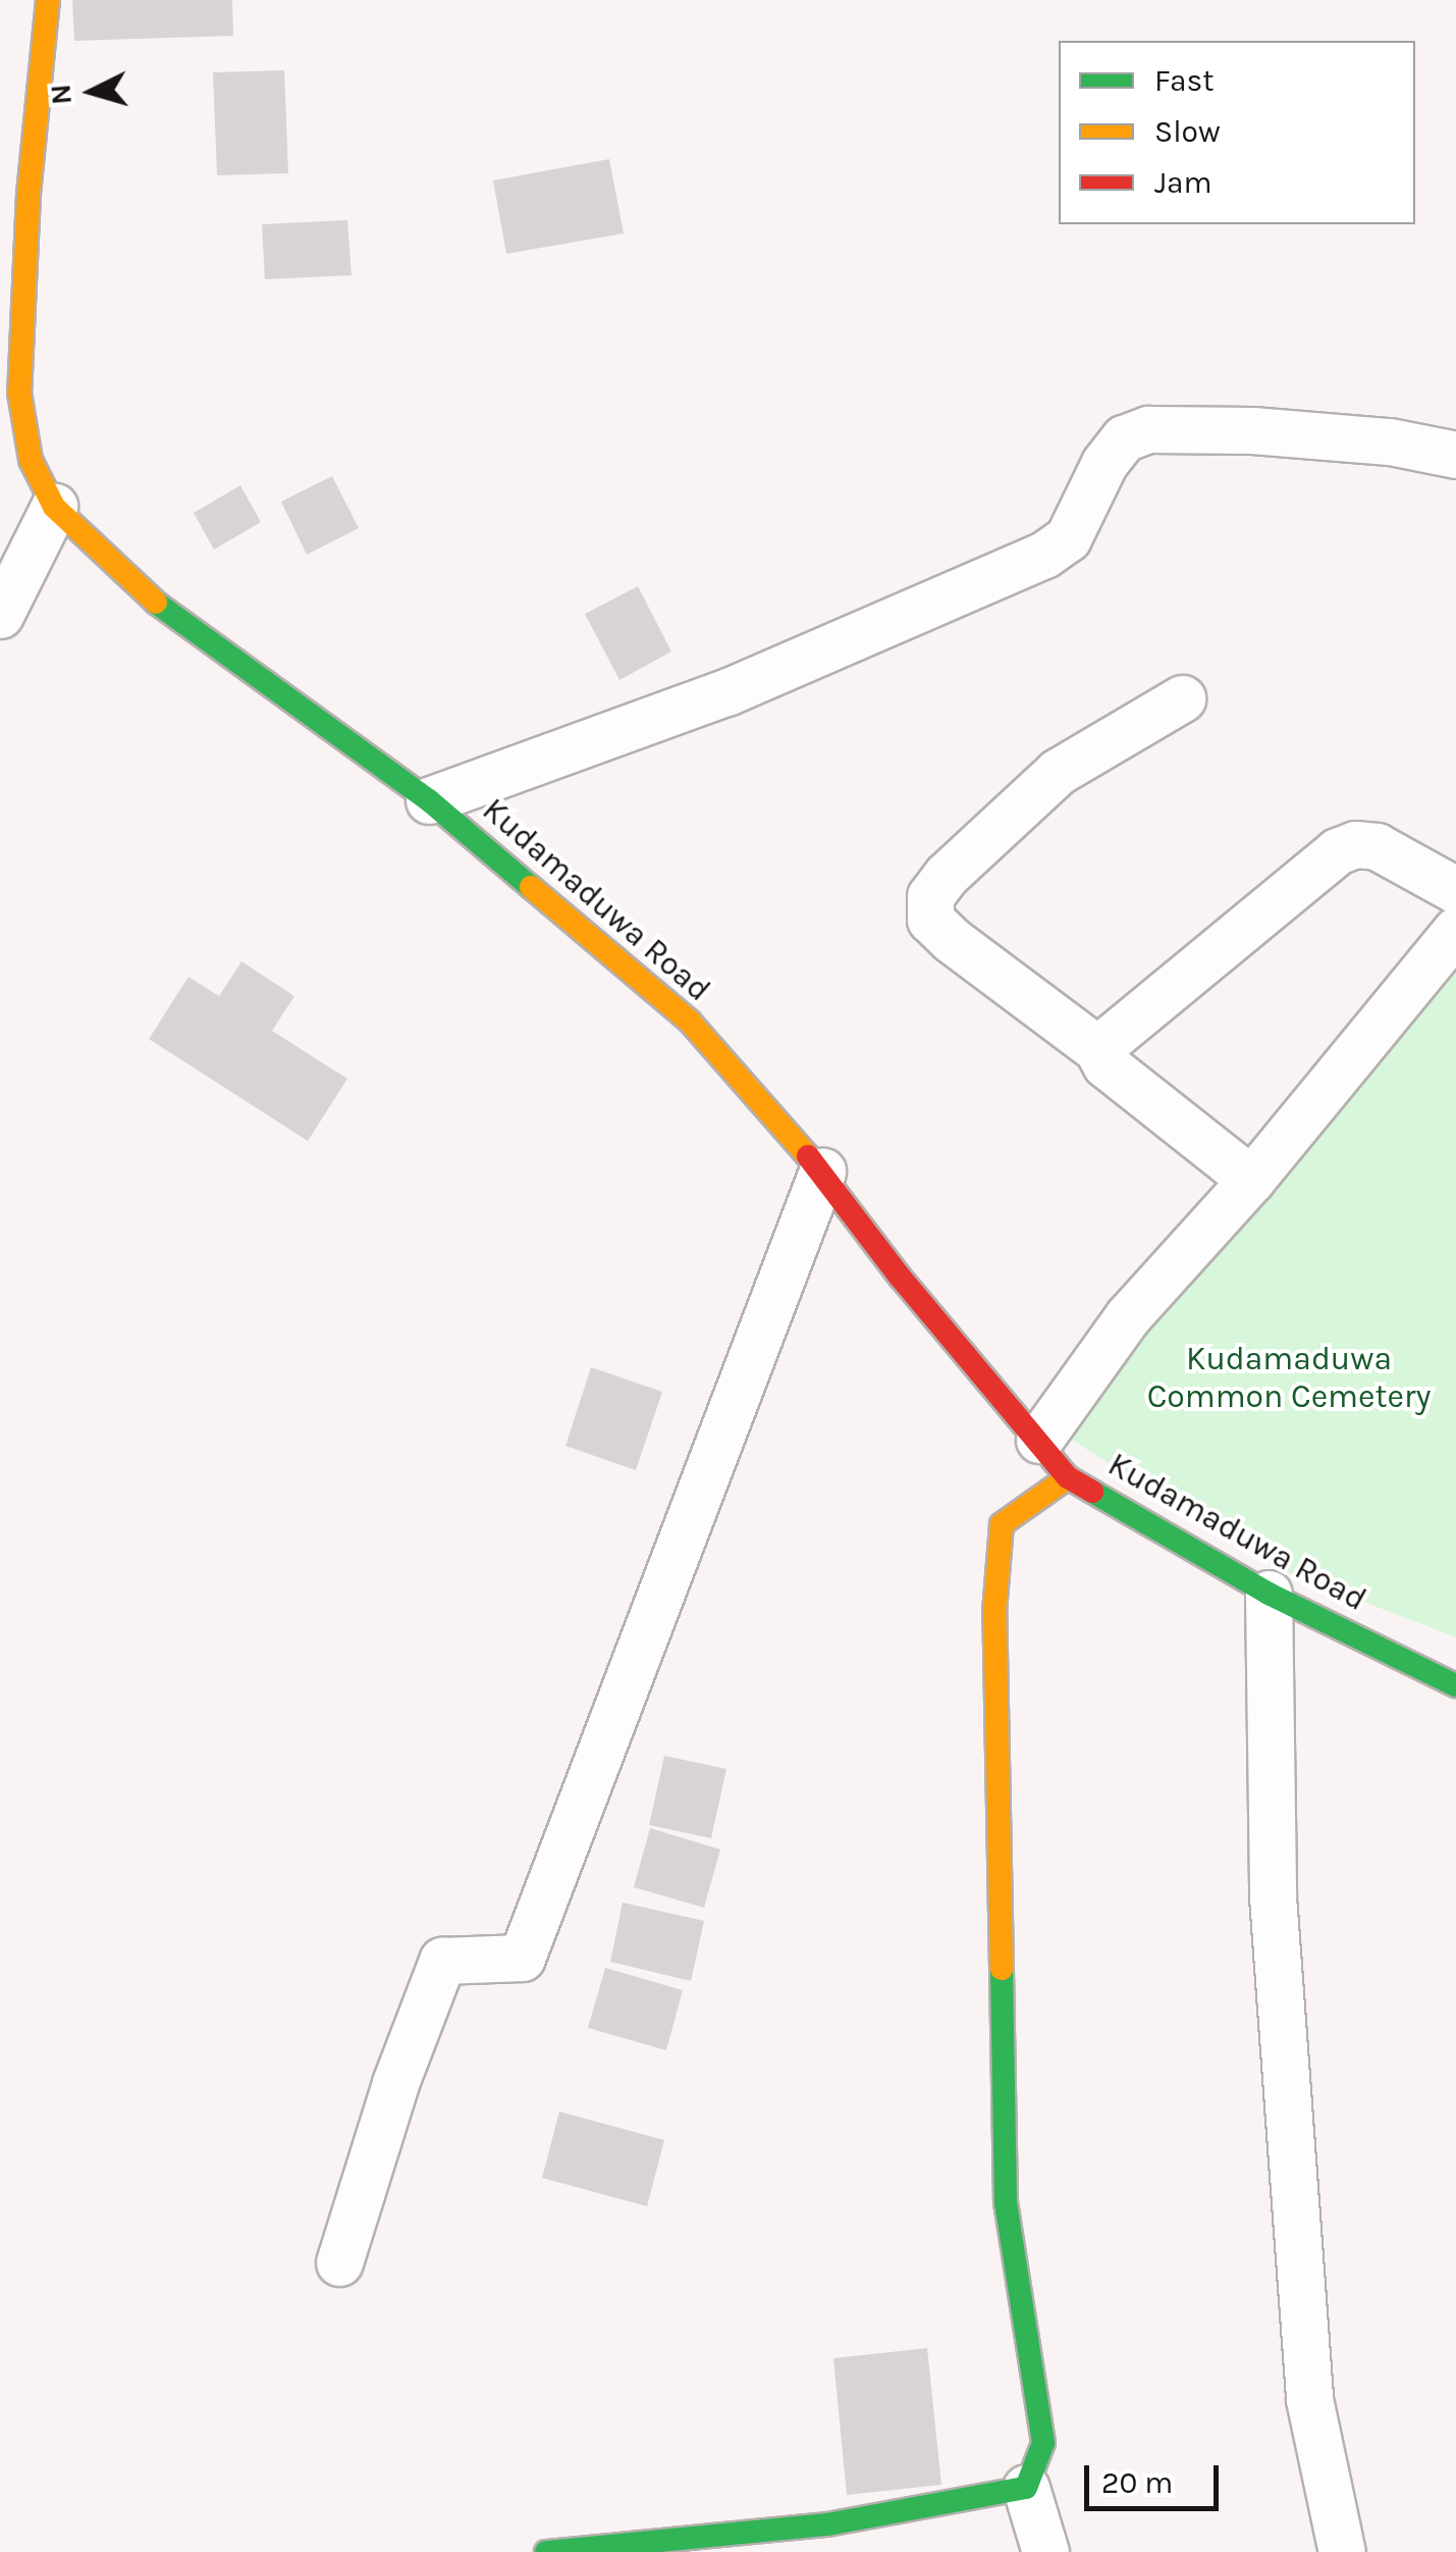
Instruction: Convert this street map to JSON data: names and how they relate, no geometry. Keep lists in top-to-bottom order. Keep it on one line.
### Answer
{"streets":{"street":["Kudamaduwa Road"]},"parks":["Kudamaduwa Common Cemetery"],"legend":["Fast","Slow","Jam"],"scale_bar":"20 m","north":"left"}
